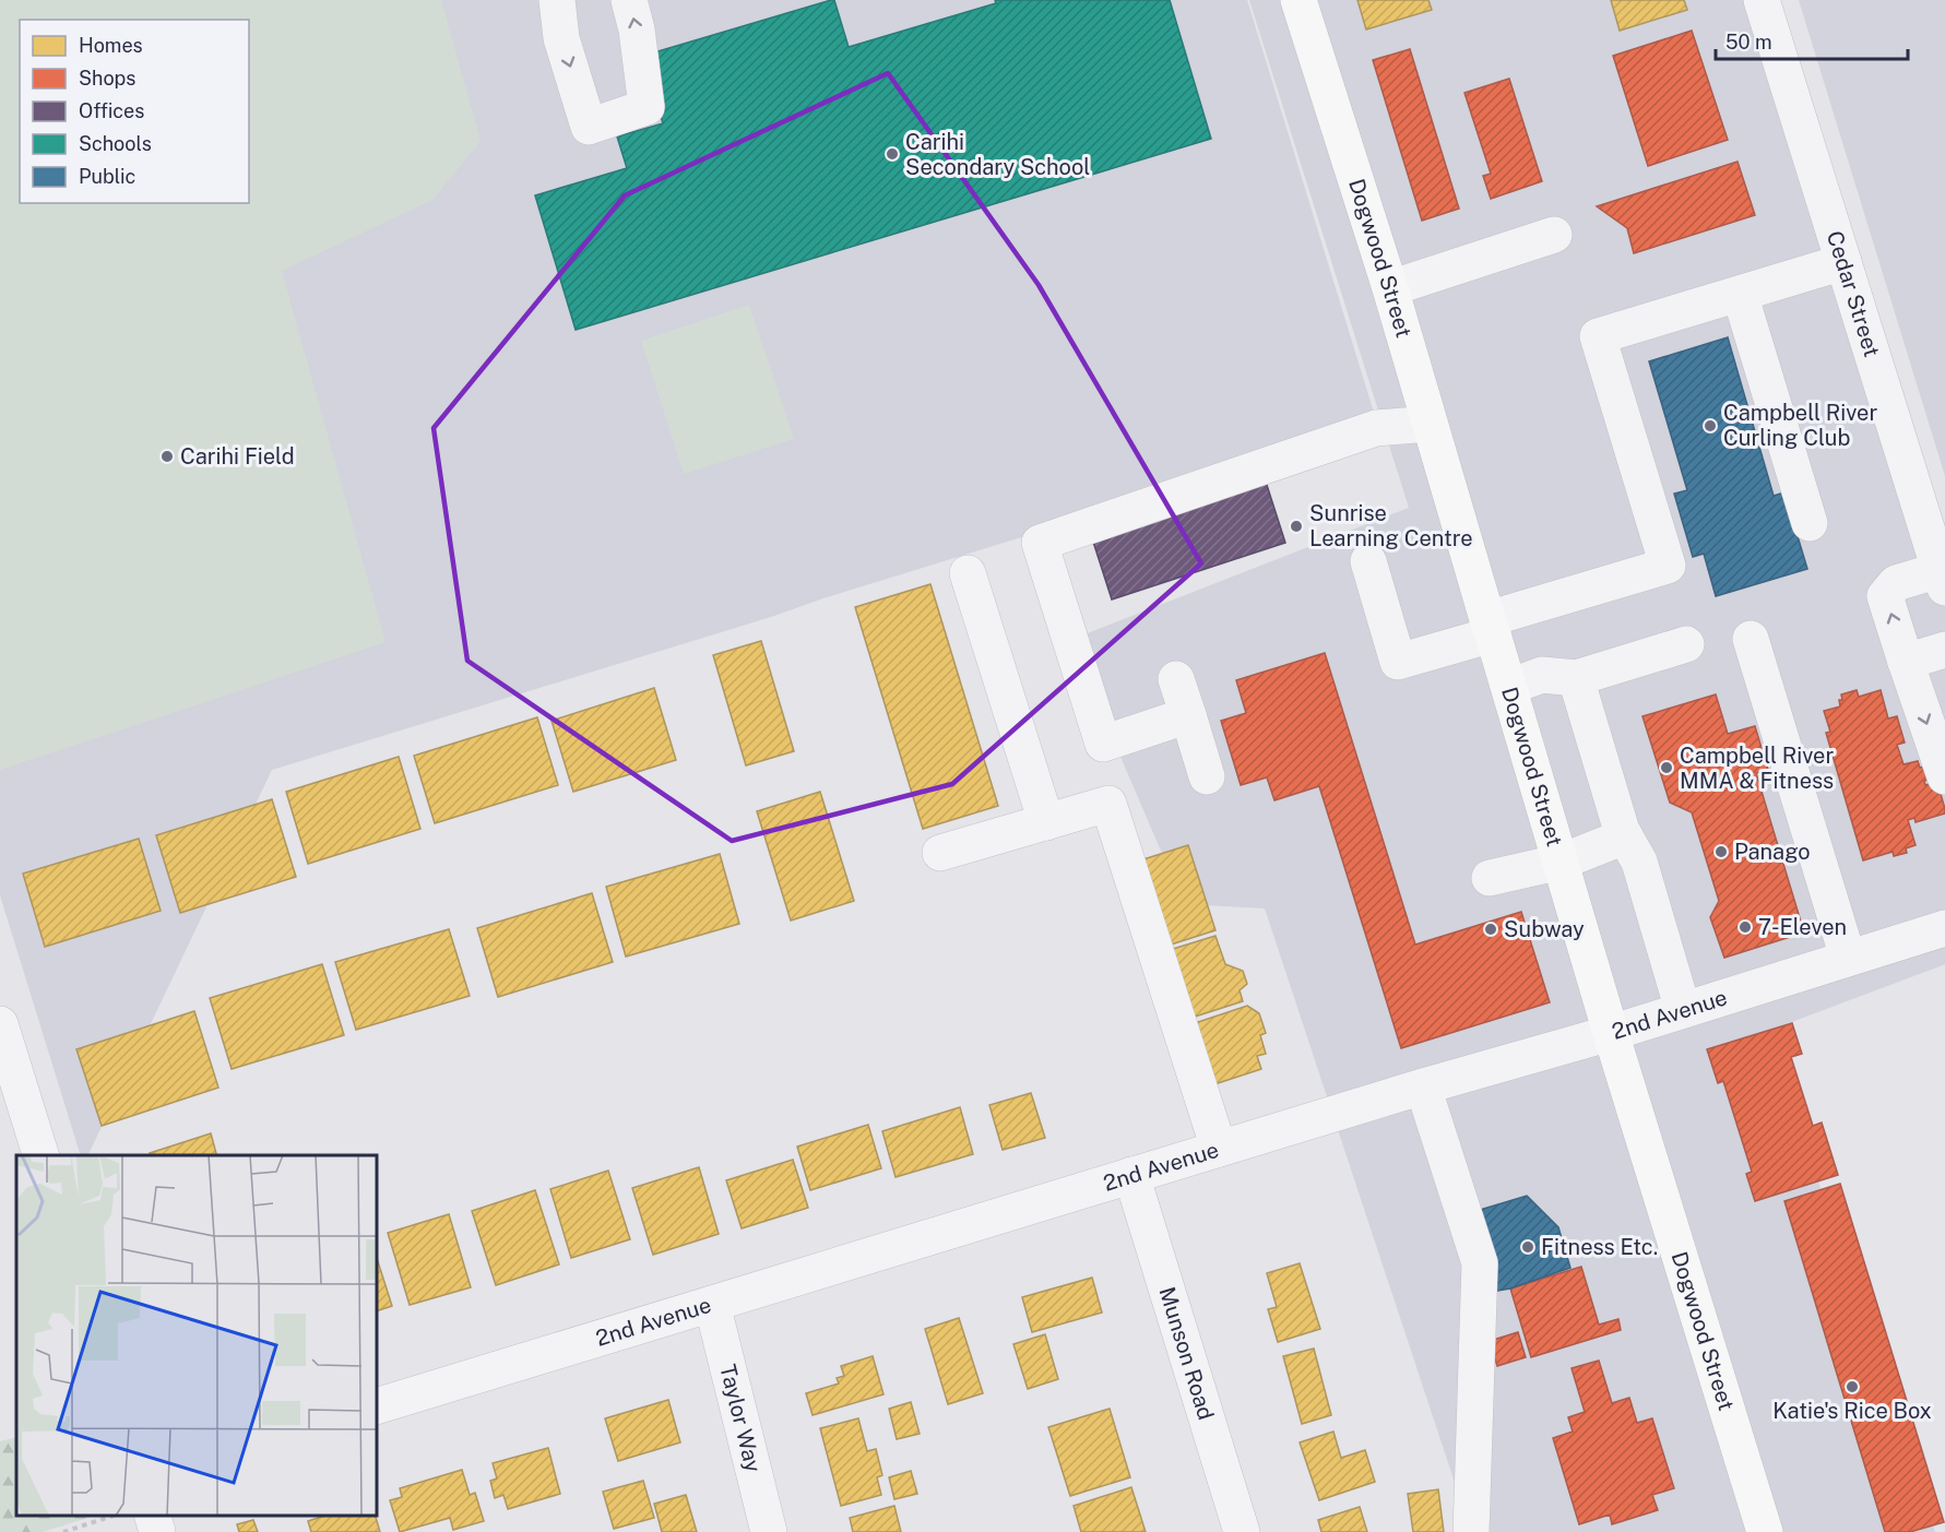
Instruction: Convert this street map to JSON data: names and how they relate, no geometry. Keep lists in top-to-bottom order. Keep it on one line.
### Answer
{"streets":{"main road":["Dogwood Street"],"street":["Cedar Street","2nd Avenue","Munson Road","Taylor Way"]},"crossings":[["Dogwood Street","2nd Avenue"],["2nd Avenue","Munson Road"],["2nd Avenue","Taylor Way"]],"places":["Carihi Secondary School","Campbell River Curling Club","Carihi Field","Sunrise Learning Centre","Campbell River MMA & Fitness","Panago","7-Eleven","Subway","Fitness Etc.","Katie's Rice Box"],"legend":["Homes","Shops","Offices","Schools","Public"],"scale_bar":"50 m"}
